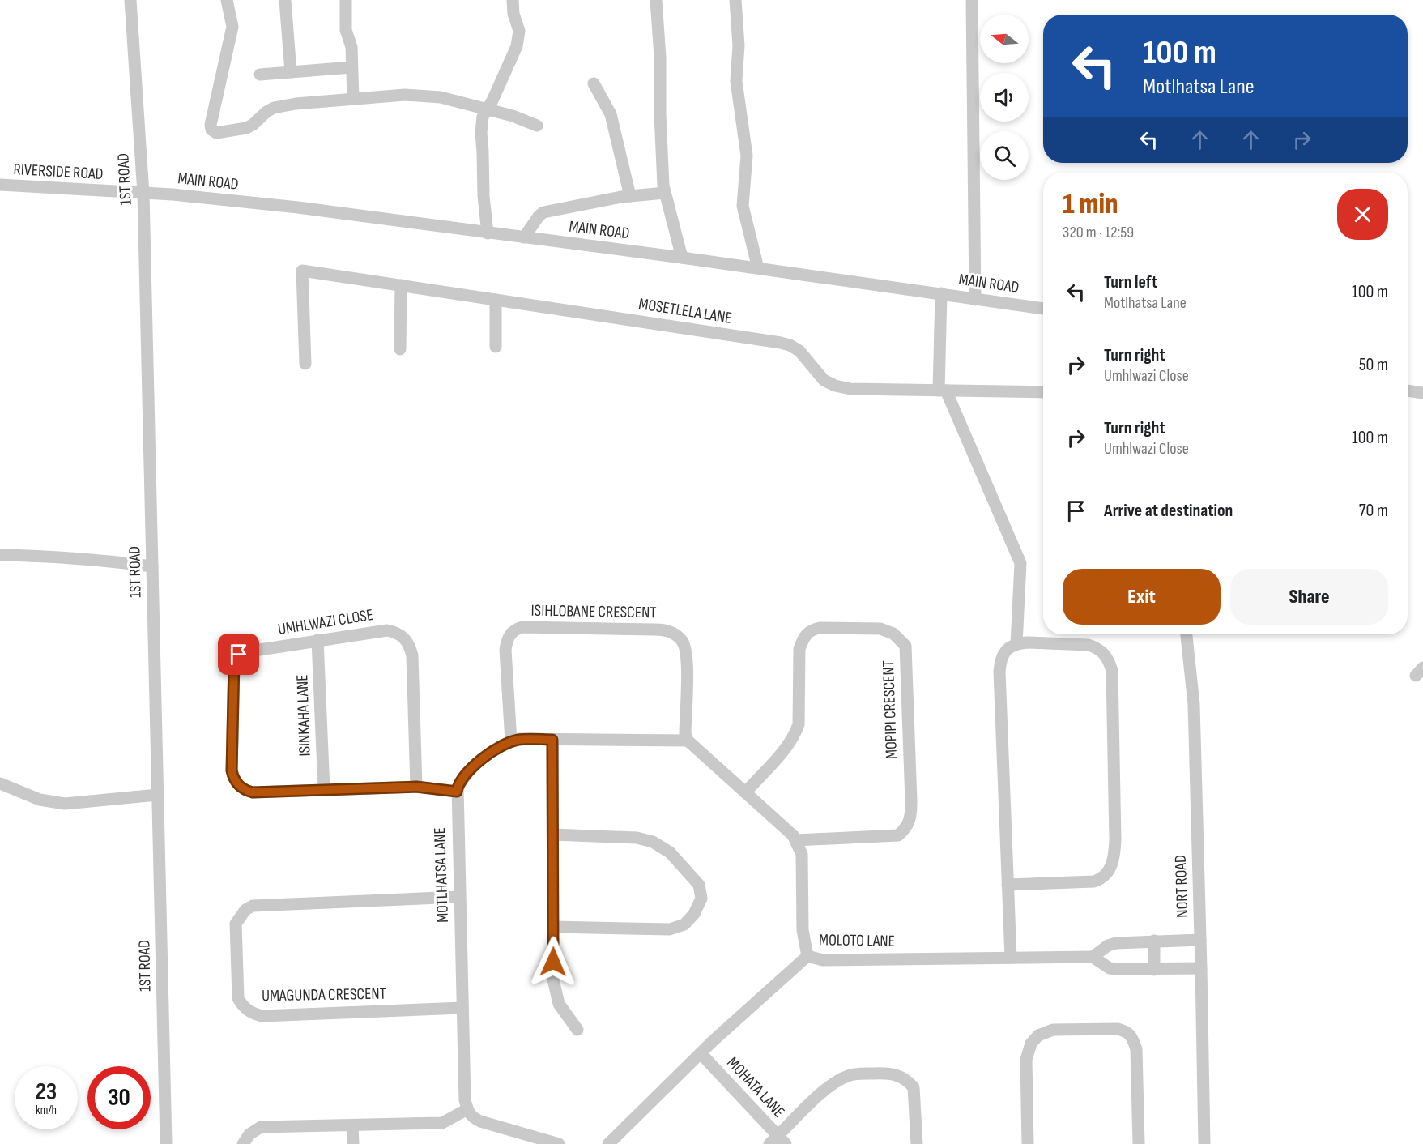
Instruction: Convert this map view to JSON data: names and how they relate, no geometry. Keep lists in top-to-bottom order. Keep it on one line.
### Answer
{"streets":{"street":["RIVERSIDE ROAD","1ST ROAD","MAIN ROAD","MOSETLELA LANE","ISIHLOBANE CRESCENT","UMHLWAZI CLOSE","MOPIPI CRESCENT","ISINKAHA LANE","MOTLHATSA LANE","NORT ROAD","MOLOTO LANE","UMAGUNDA CRESCENT","MOHATA LANE"]},"crossings":[["RIVERSIDE ROAD","1ST ROAD"],["RIVERSIDE ROAD","MAIN ROAD"],["1ST ROAD","MAIN ROAD"],["UMHLWAZI CLOSE","ISINKAHA LANE"],["UMHLWAZI CLOSE","MOTLHATSA LANE"],["MOTLHATSA LANE","UMAGUNDA CRESCENT"],["MOLOTO LANE","MOHATA LANE"]],"north":"left","page":{"turn":["100 m","Motlhatsa Lane"],"heading":["1 min","320 m · 12:59"],"list":[{"name":"Turn left","note":"Motlhatsa Lane","value":"100 m"},{"name":"Turn right","note":"Umhlwazi Close","value":"50 m"},{"name":"Turn right","note":"Umhlwazi Close","value":"100 m"},{"name":"Arrive at destination","value":"70 m"}],"buttons":["Exit","Share"],"speed":"23 km/h","limit":"30"}}
